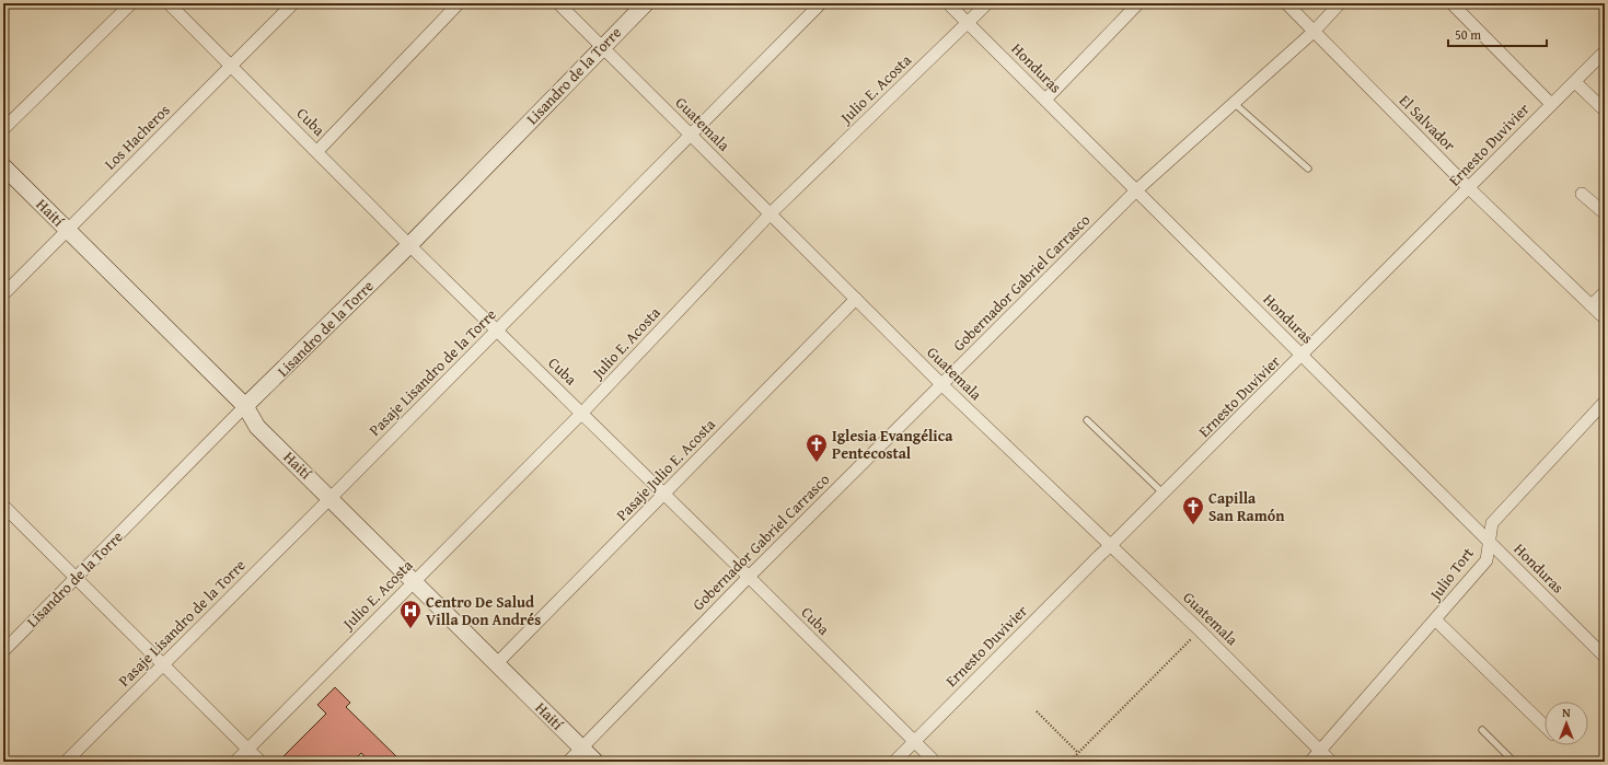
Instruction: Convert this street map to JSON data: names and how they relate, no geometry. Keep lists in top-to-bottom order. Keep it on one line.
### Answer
{"streets":{"street":["Honduras","Lisandro de la Torre","Julio E. Acosta","Cuba","El Salvador","Guatemala","Los Hacheros","Ernesto Duvivier","Haití","Gobernador Gabriel Carrasco","Pasaje Lisandro de la Torre","Pasaje Julio E. Acosta","Julio Tort"]},"crossings":[["Honduras","Julio E. Acosta"],["Honduras","Ernesto Duvivier"],["Honduras","Gobernador Gabriel Carrasco"],["Honduras","Julio Tort"],["Lisandro de la Torre","Cuba"],["Lisandro de la Torre","Guatemala"],["Lisandro de la Torre","Haití"],["Julio E. Acosta","Cuba"],["Julio E. Acosta","Guatemala"],["Julio E. Acosta","Haití"],["Cuba","Los Hacheros"],["Cuba","Ernesto Duvivier"],["Cuba","Gobernador Gabriel Carrasco"],["Cuba","Pasaje Lisandro de la Torre"],["Cuba","Pasaje Julio E. Acosta"],["El Salvador","Ernesto Duvivier"],["El Salvador","Gobernador Gabriel Carrasco"],["Guatemala","Ernesto Duvivier"],["Guatemala","Gobernador Gabriel Carrasco"],["Guatemala","Pasaje Lisandro de la Torre"],["Guatemala","Pasaje Julio E. Acosta"],["Guatemala","Julio Tort"],["Los Hacheros","Haití"],["Haití","Gobernador Gabriel Carrasco"],["Haití","Pasaje Lisandro de la Torre"],["Haití","Pasaje Julio E. Acosta"]],"places":{"church":["Iglesia Evangélica Pentecostal","Capilla San Ramón"],"hospital":["Centro De Salud Villa Don Andrés"]},"scale_bar":"50 m","north":"top"}
